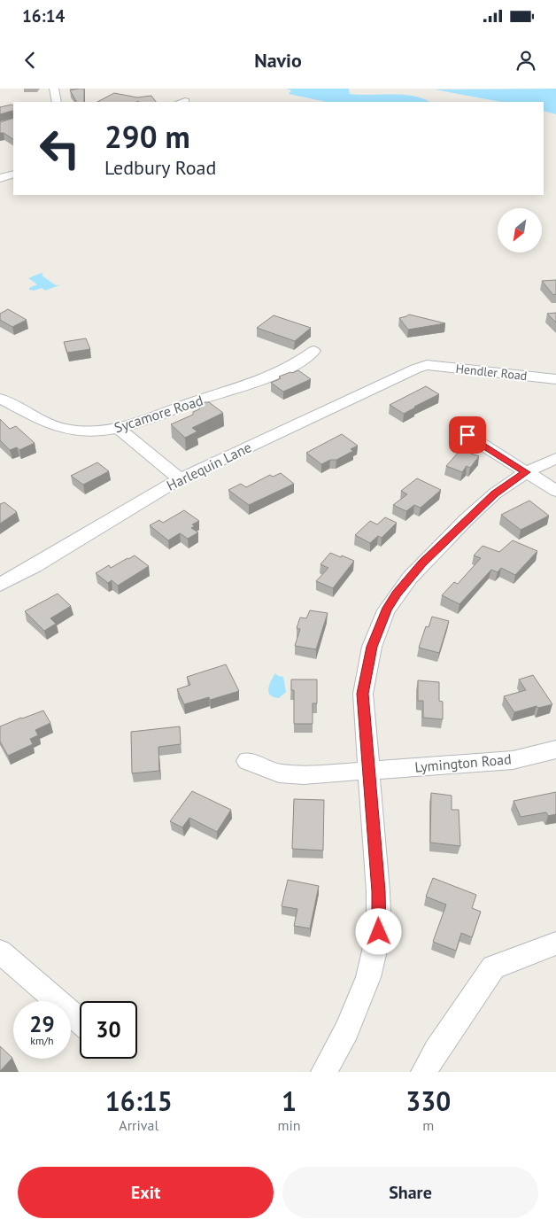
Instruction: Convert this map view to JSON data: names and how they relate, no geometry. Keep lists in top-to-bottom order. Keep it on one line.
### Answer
{"streets":{"street":["Hendler Road","Sycamore Road","Harlequin Lane","Lymington Road"]},"crossings":[["Hendler Road","Harlequin Lane"]],"north":"bottom left","page":{"status":"16:14","header":"Navio","turn":["290 m","Ledbury Road"],"speed":"29 km/h","limit":"30","eta":["16:15","Arrival","1","min","330","m"],"buttons":["Exit","Share"]}}
